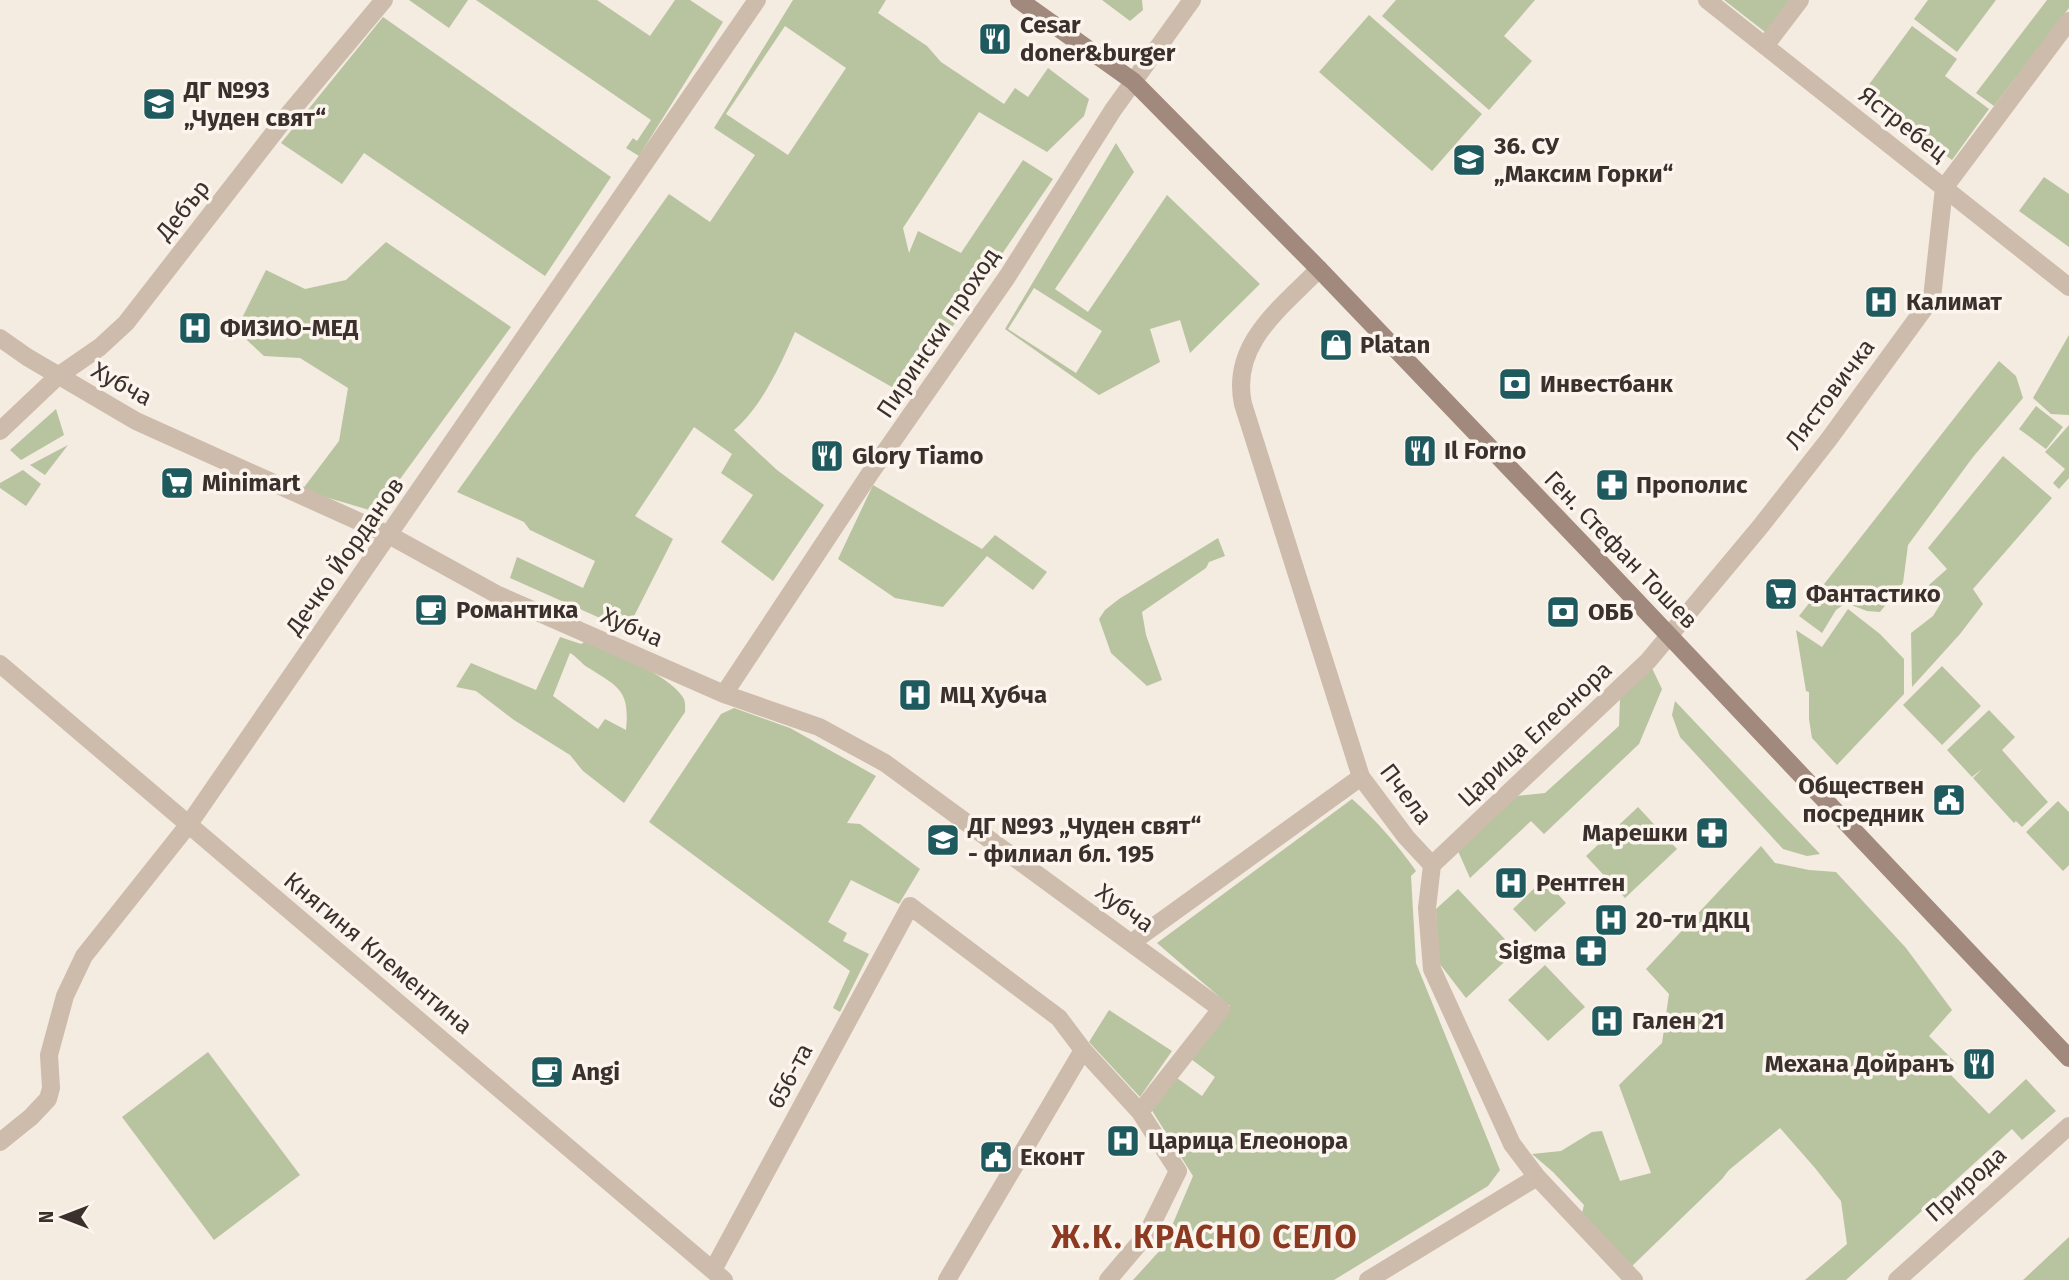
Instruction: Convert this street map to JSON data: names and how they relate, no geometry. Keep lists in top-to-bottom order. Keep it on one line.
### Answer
{"streets":{"street":["Ястребец","Дебър","Пирински проход","Хубча","Лястовичка","Ген. Стефан Тошев","Дечко Йорданов","Царица Елеонора","Пчела","Княгиня Клементина","656-та","Природа"]},"crossings":[["Ястребец","Лястовичка"],["Дебър","Хубча"],["Пирински проход","Хубча"],["Пирински проход","Ген. Стефан Тошев"],["Хубча","Дечко Йорданов"],["Лястовичка","Ген. Стефан Тошев"],["Лястовичка","Царица Елеонора"],["Ген. Стефан Тошев","Царица Елеонора"],["Ген. Стефан Тошев","Пчела"],["Дечко Йорданов","Княгиня Клементина"],["Царица Елеонора","Пчела"],["Княгиня Клементина","656-та"]],"districts":["Ж.К. КРАСНО СЕЛО"],"places":{"restaurant":["Cesar doner&burger","Il Forno","Glory Tiamo","Механа Дойранъ"],"school or university":["ДГ №93 „Чуден свят“","36. СУ „Максим Горки“","ДГ №93 „Чуден свят“ - филиал бл. 195"],"hospital":["Калимат","ФИЗИО-МЕД","МЦ Хубча","Рентген","20-ти ДКЦ","Гален 21","Царица Елеонора"],"shop":["Platan"],"bank":["Инвестбанк","ОББ"],"supermarket":["Minimart","Фантастико"],"pharmacy":["Прополис","Марешки","Sigma"],"cafe":["Романтика","Angi"],"public building":["Обществен посредник","Еконт"]},"north":"left"}
